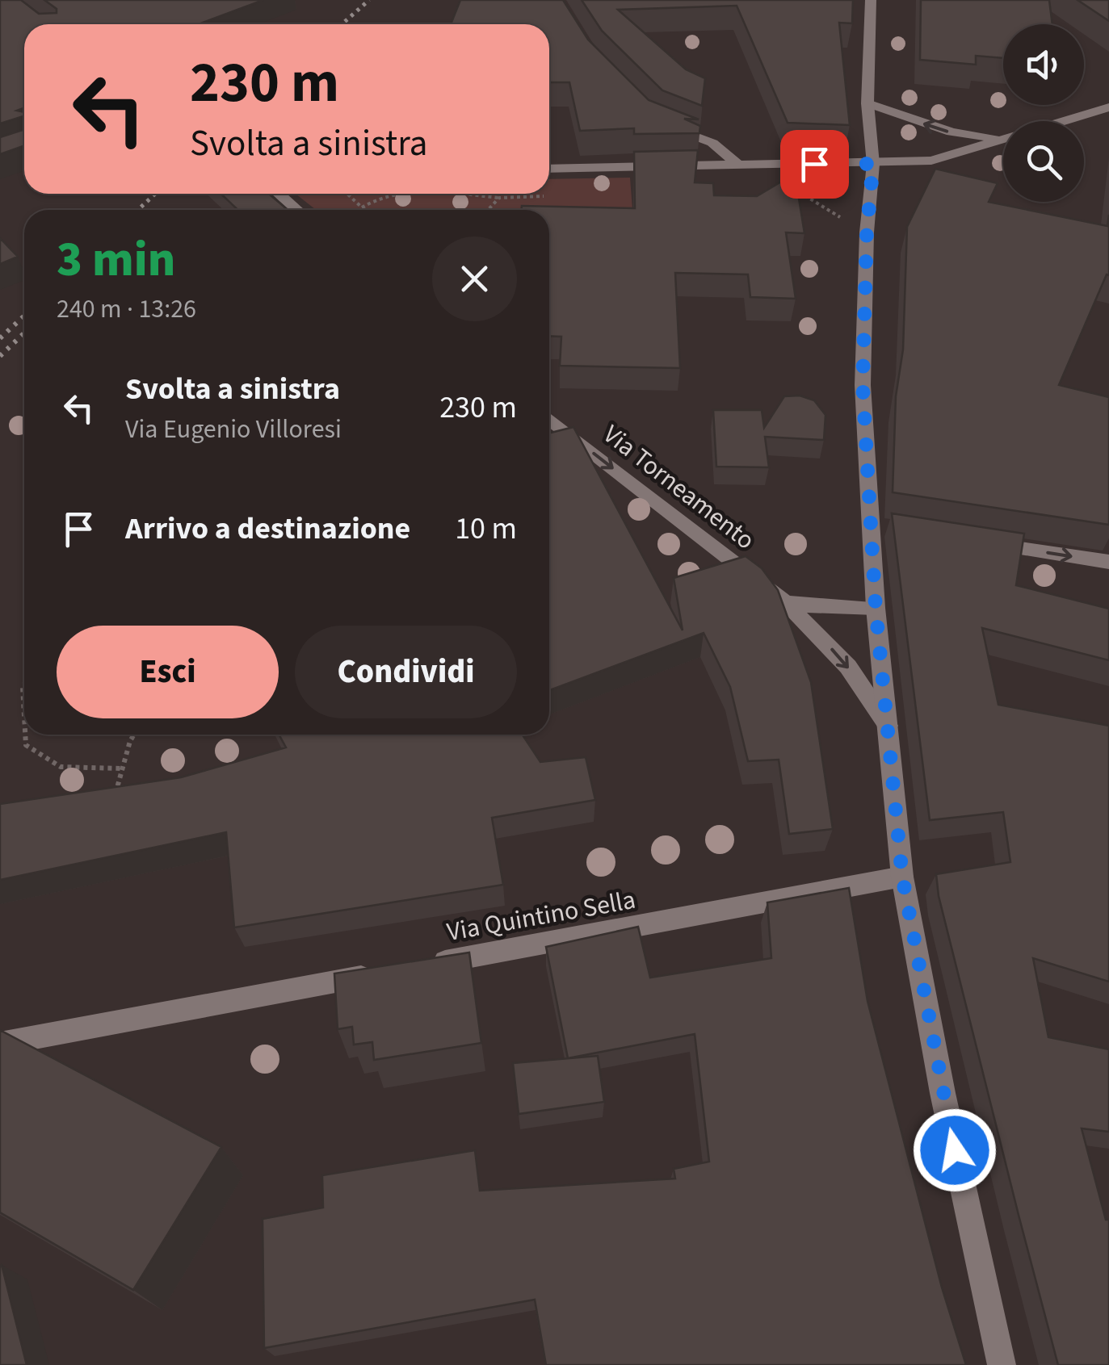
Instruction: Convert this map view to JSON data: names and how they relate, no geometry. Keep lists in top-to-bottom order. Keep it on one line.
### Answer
{"streets":{"street":["Via Torneamento","Via Quintino Sella"]},"one_way":["Via Torneamento"],"page":{"turn":["230 m","Svolta a sinistra"],"heading":["3 min","240 m · 13:26"],"list":[{"name":"Svolta a sinistra","note":"Via Eugenio Villoresi","value":"230 m"},{"name":"Arrivo a destinazione","value":"10 m"}],"buttons":["Esci","Condividi"]}}
